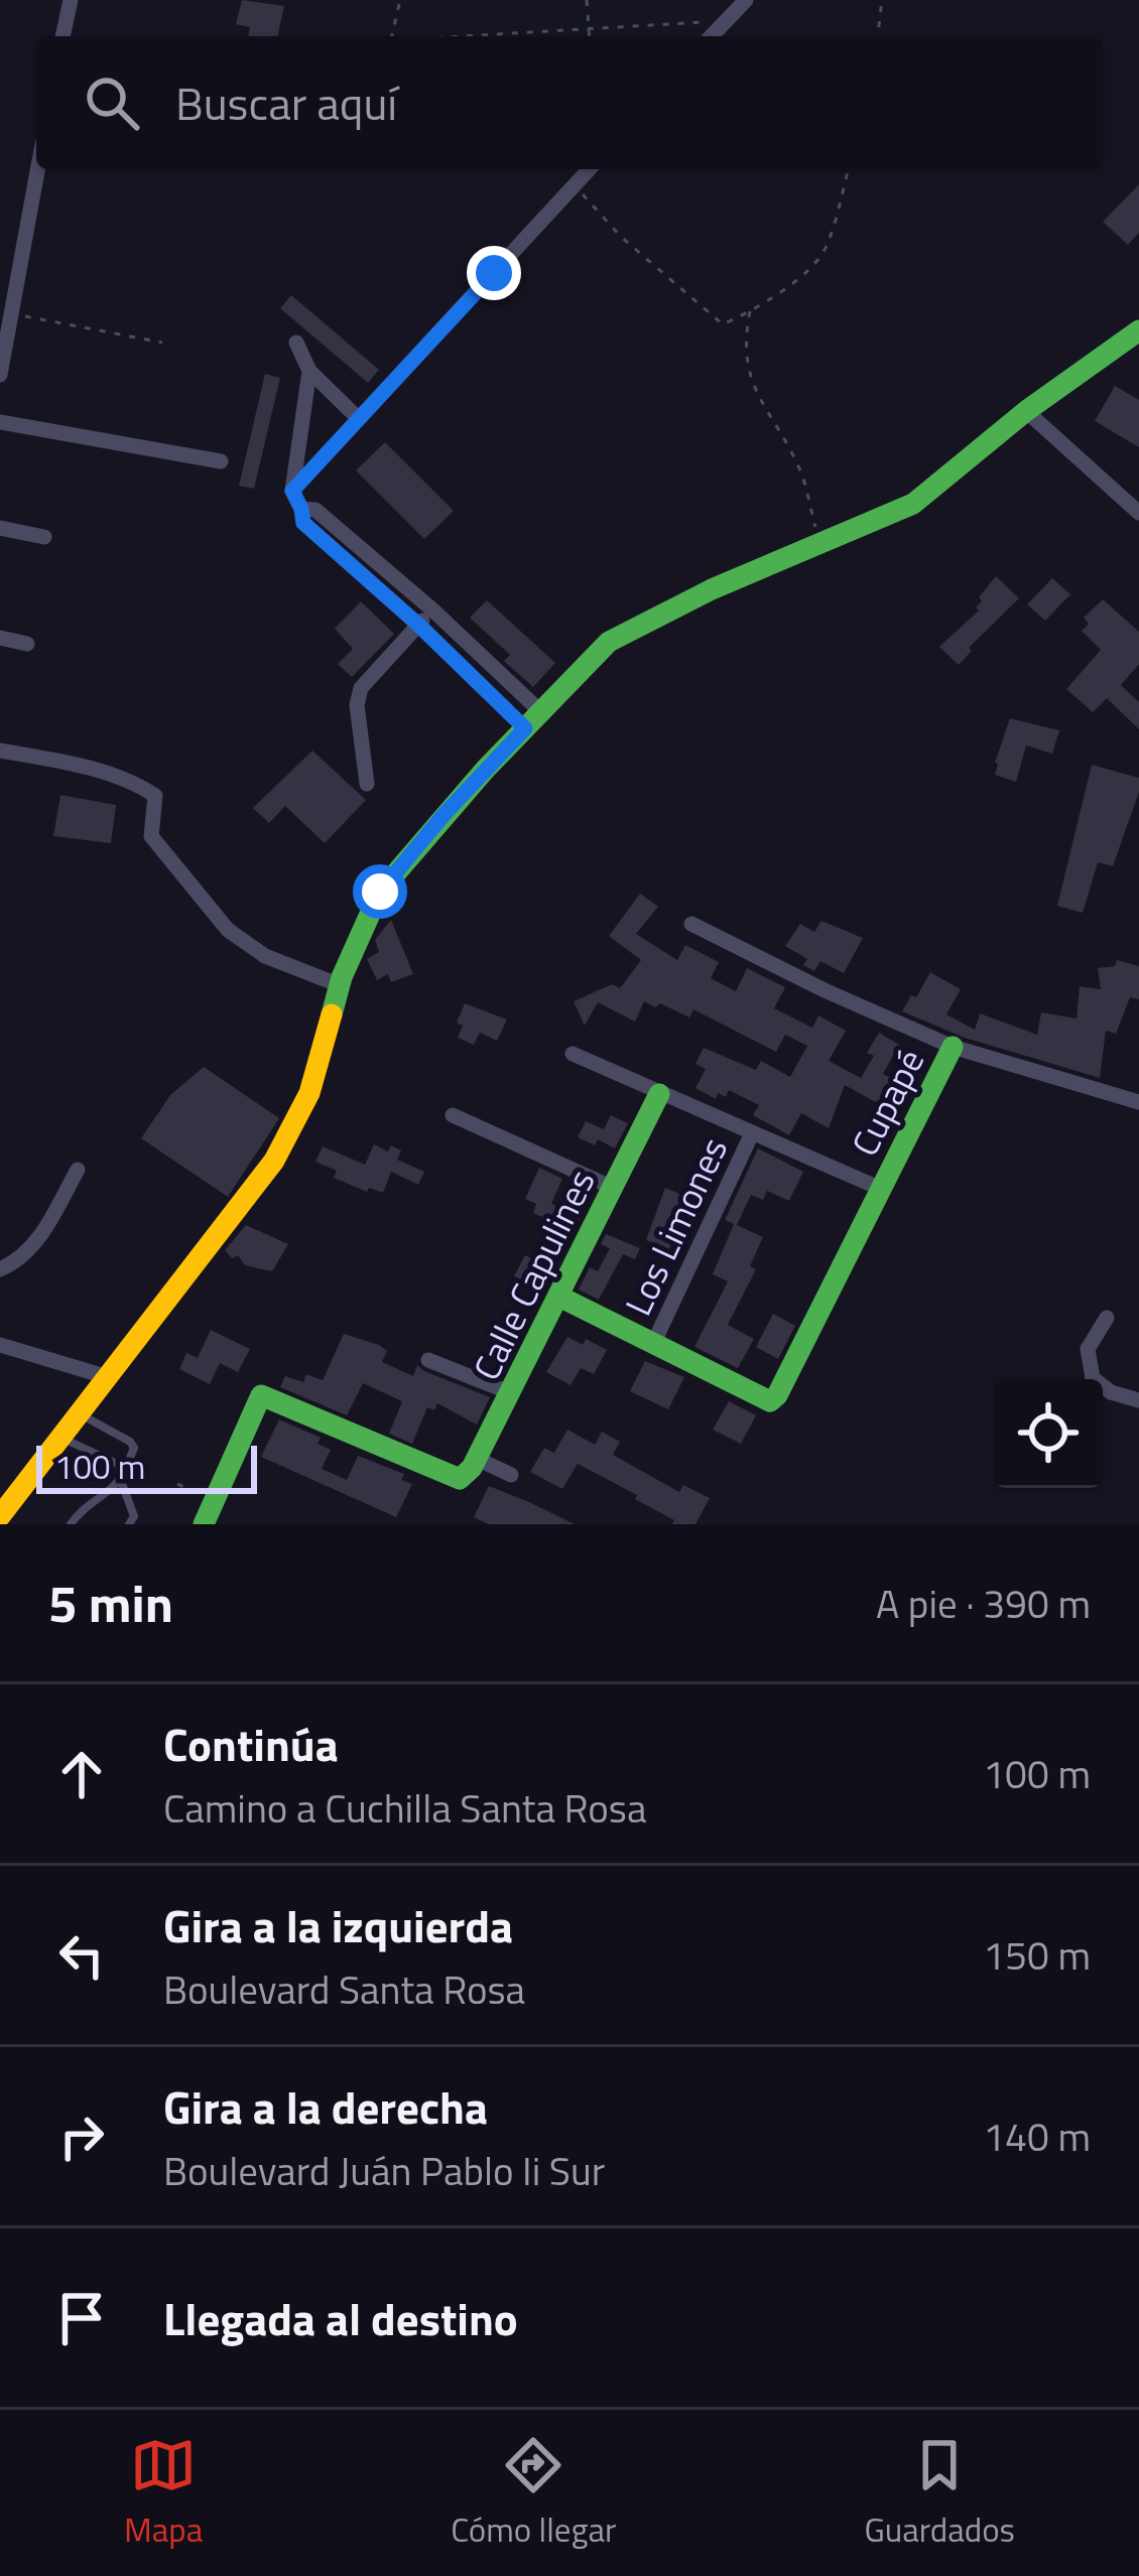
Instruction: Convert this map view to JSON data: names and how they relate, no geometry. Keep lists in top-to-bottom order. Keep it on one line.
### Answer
{"streets":{"street":["Cupapé","Los Limones","Calle Capulines"]},"crossings":[["Cupapé","Los Limones"]],"scale_bar":"100 m","page":{"search":"Buscar aquí","scale":"100 m","heading":["5 min","A pie · 390 m"],"list":[["Continúa","Camino a Cuchilla Santa Rosa","100 m"],["Gira a la izquierda","Boulevard Santa Rosa","150 m"],["Gira a la derecha","Boulevard Juán Pablo Ii Sur","140 m"],"Llegada al destino"],"nav":["Mapa","Cómo llegar","Guardados"]}}
